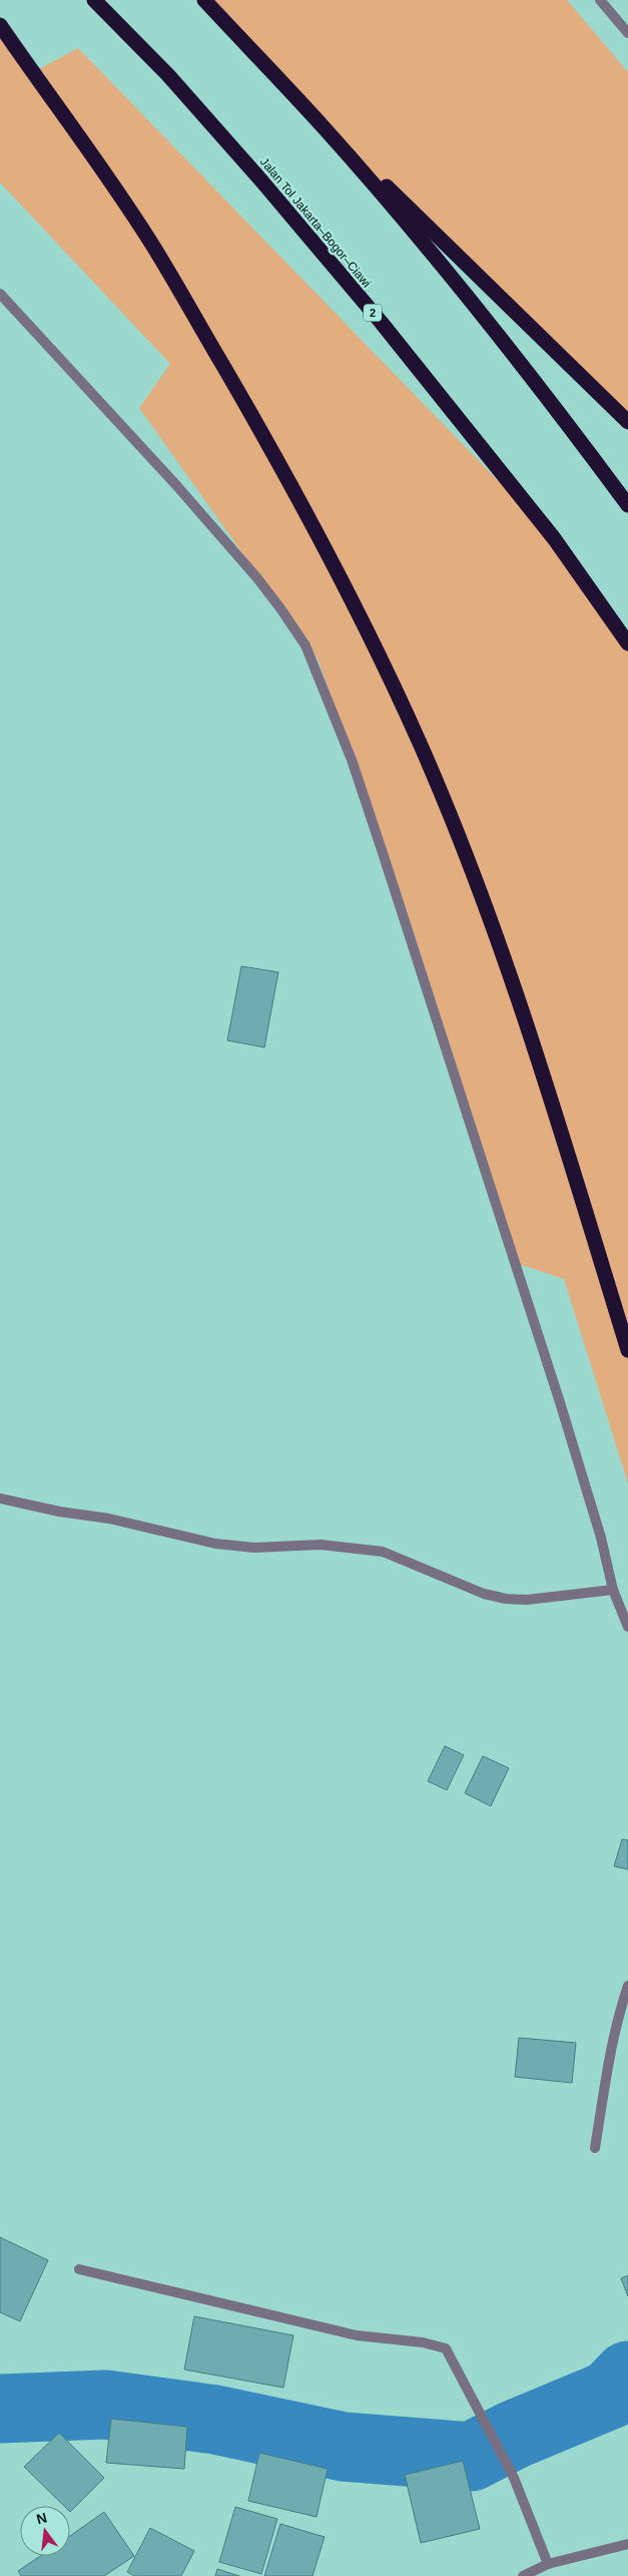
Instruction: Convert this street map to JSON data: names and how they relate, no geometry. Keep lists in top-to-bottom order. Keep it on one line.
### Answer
{"streets":{"highway":["Jalan Tol Jakarta–Bogor–Ciawi","2"]},"north":"top"}
